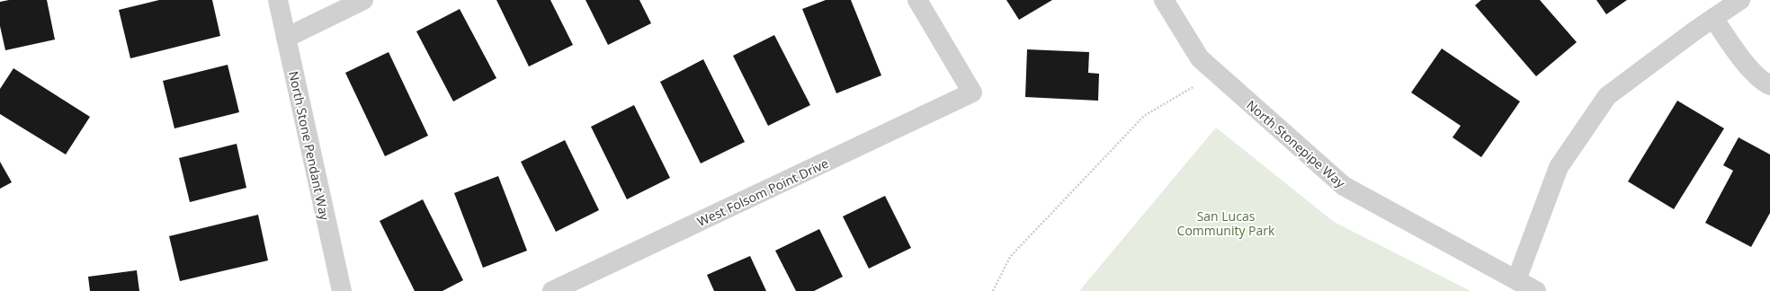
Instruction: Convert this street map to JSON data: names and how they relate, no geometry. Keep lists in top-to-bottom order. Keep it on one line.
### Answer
{"streets":{"street":["North Stonepipe Way","North Stone Pendant Way","West Folsom Point Drive"]},"parks":["San Lucas Community Park"]}
